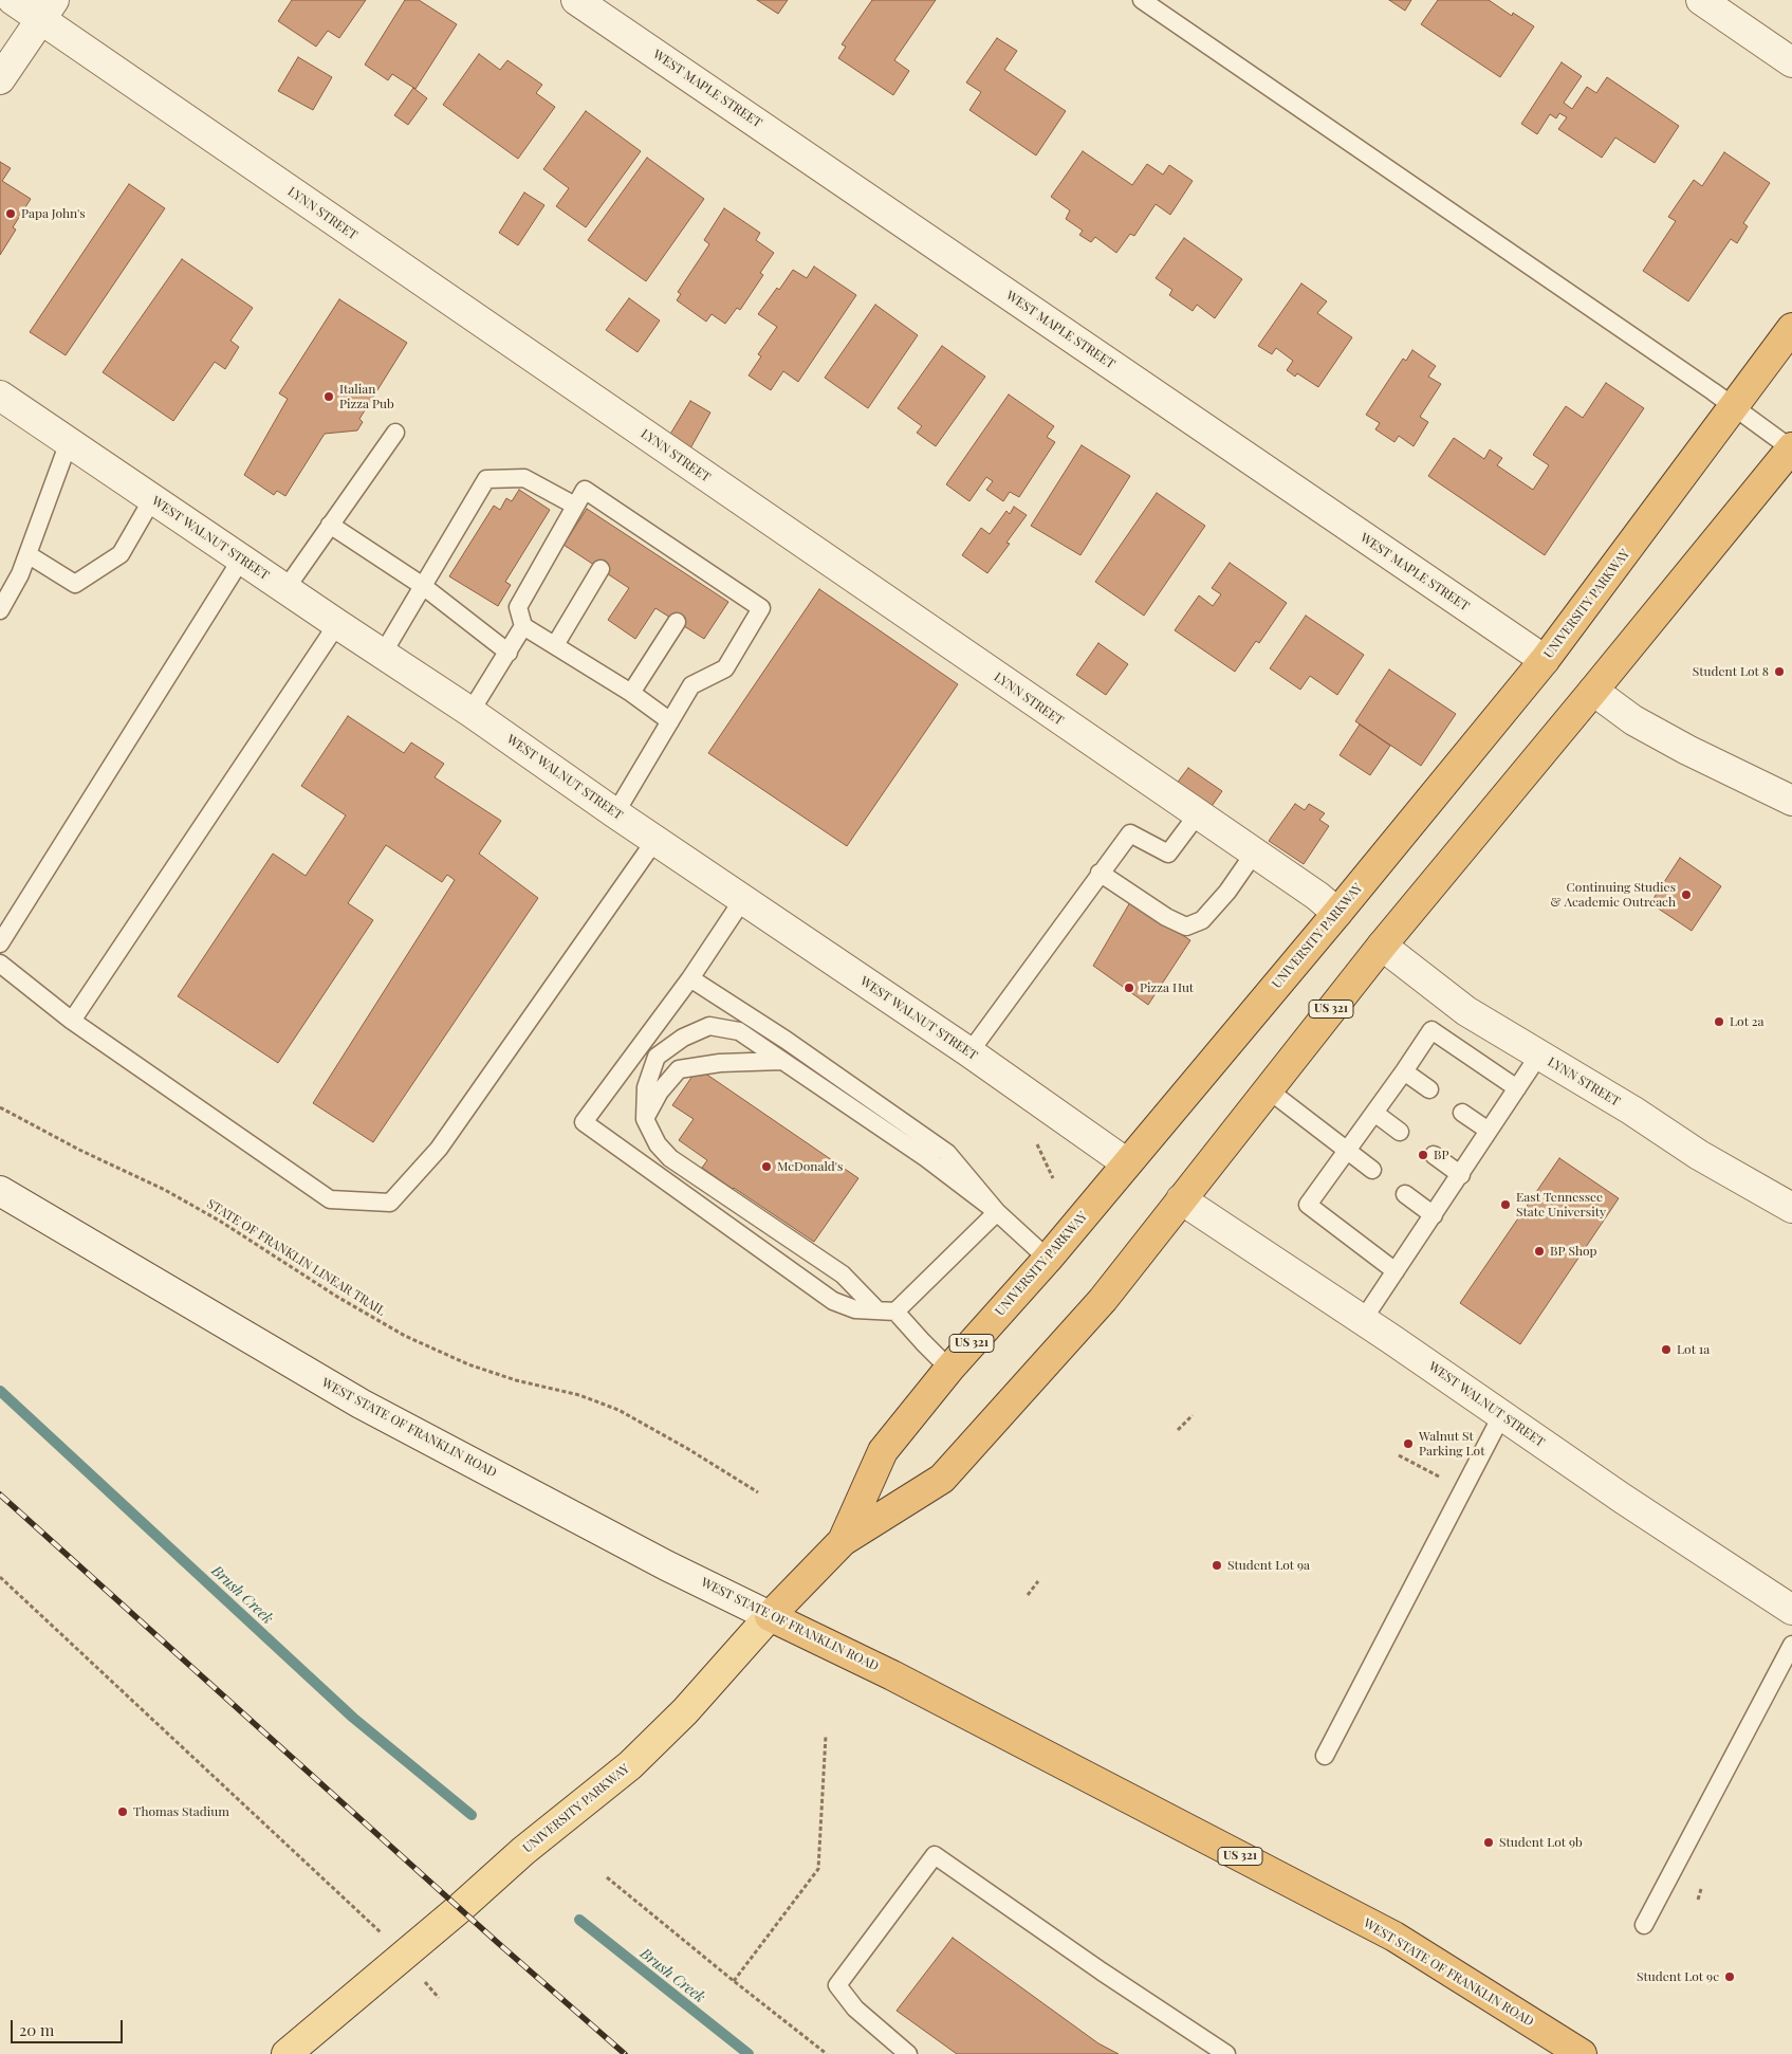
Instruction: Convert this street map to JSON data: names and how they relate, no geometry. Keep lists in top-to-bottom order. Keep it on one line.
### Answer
{"streets":{"highway":["UNIVERSITY PARKWAY","US 321","WEST STATE OF FRANKLIN ROAD"],"street":["WEST MAPLE STREET","LYNN STREET","WEST WALNUT STREET"],"path":["STATE OF FRANKLIN LINEAR TRAIL"]},"crossings":[["WEST MAPLE STREET","UNIVERSITY PARKWAY"],["LYNN STREET","UNIVERSITY PARKWAY"],["WEST WALNUT STREET","UNIVERSITY PARKWAY"],["UNIVERSITY PARKWAY","WEST STATE OF FRANKLIN ROAD"]],"water":["Brush Creek"],"places":["Papa John's","Italian Pizza Pub","Student Lot 8","Continuing Studies & Academic Outreach","Pizza Hut","Lot 2a","BP","McDonald's","East Tennessee State University","BP Shop","Lot 1a","Walnut St Parking Lot","Student Lot 9a","Thomas Stadium","Student Lot 9b","Student Lot 9c"],"scale_bar":"20 m"}
